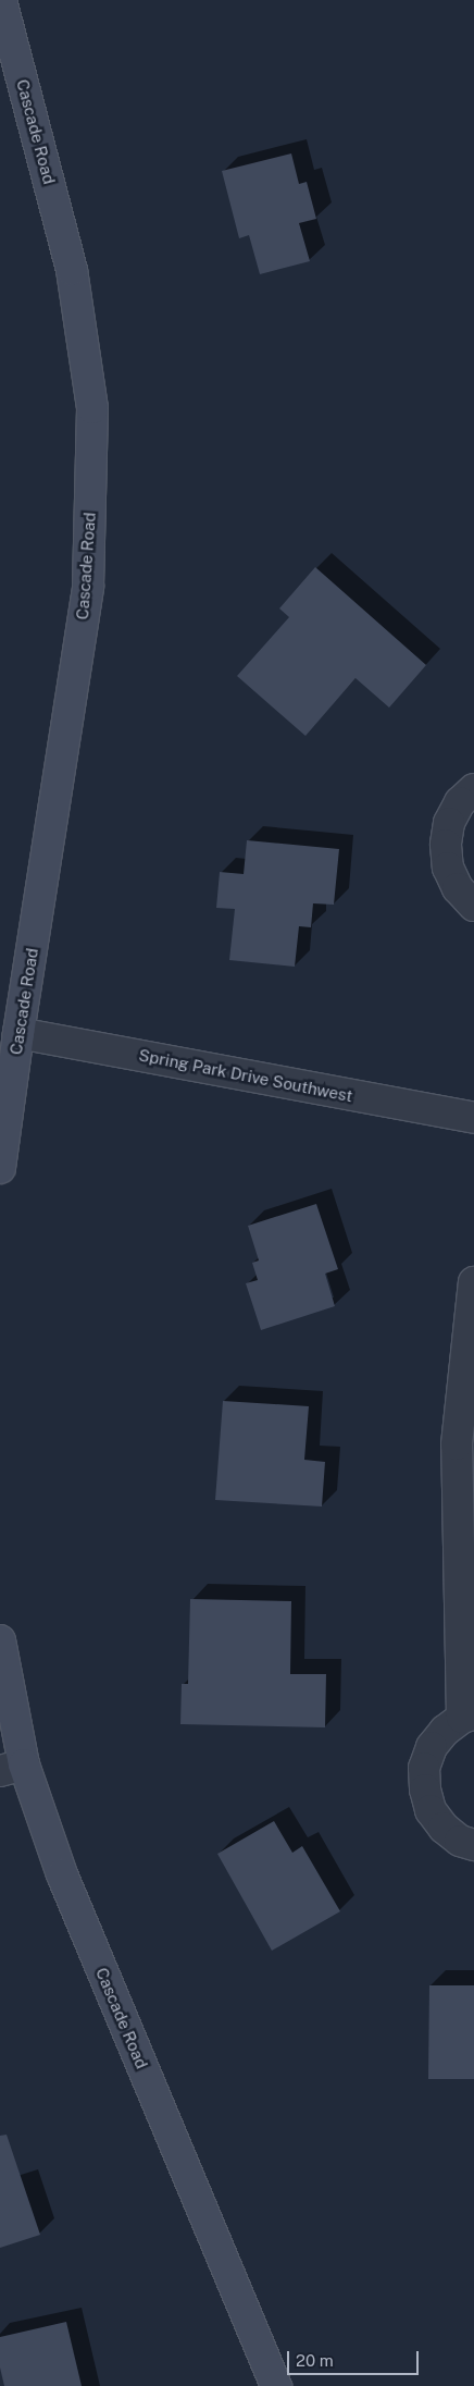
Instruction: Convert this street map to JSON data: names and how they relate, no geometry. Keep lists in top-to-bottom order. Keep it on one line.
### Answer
{"streets":{"main road":["Cascade Road"],"street":["Spring Park Drive Southwest"]},"crossings":[["Cascade Road","Spring Park Drive Southwest"]],"scale_bar":"20 m"}
